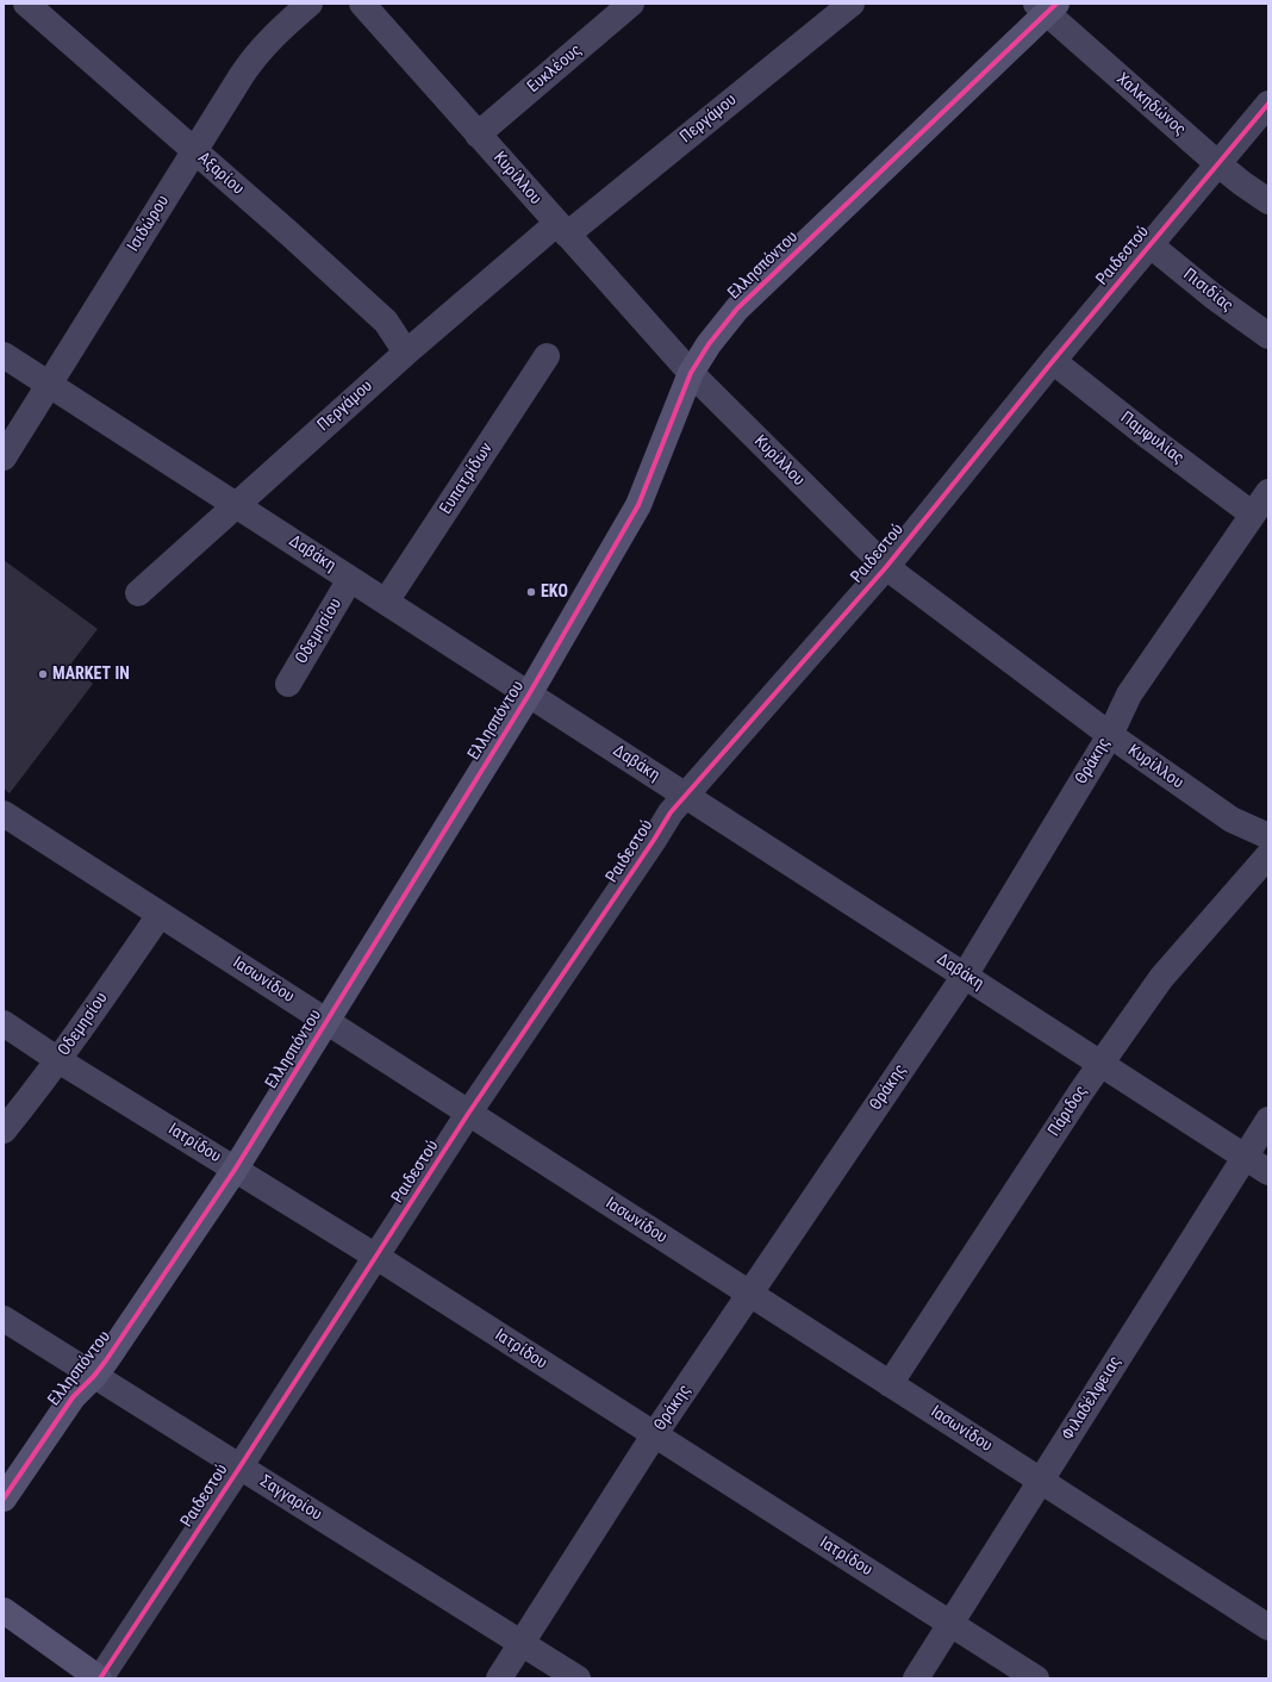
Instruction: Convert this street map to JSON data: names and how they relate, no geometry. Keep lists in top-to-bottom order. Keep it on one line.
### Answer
{"streets":{"street":["Ευκλέους","Χαλκηδώνος","Περγάμου","Αξαρίου","Κυρίλλου","Ισιδώρου","Ραιδεστού","Ελλησπόντου","Πισιδίας","Παμφυλίας","Ευπατρίδων","Δαβάκη","Οδεμησίου","Θράκης","Ιασωνίδου","Πάριδος","Ιατρίδου","Φιλαδέλφειας","Σαγγαρίου"]},"crossings":[["Ευκλέους","Κυρίλλου"],["Χαλκηδώνος","Ραιδεστού"],["Χαλκηδώνος","Ελλησπόντου"],["Περγάμου","Αξαρίου"],["Περγάμου","Κυρίλλου"],["Περγάμου","Δαβάκη"],["Αξαρίου","Ισιδώρου"],["Κυρίλλου","Ραιδεστού"],["Κυρίλλου","Ελλησπόντου"],["Κυρίλλου","Θράκης"],["Ισιδώρου","Δαβάκη"],["Ραιδεστού","Πισιδίας"],["Ραιδεστού","Παμφυλίας"],["Ραιδεστού","Δαβάκη"],["Ραιδεστού","Ιασωνίδου"],["Ραιδεστού","Ιατρίδου"],["Ραιδεστού","Σαγγαρίου"],["Ελλησπόντου","Δαβάκη"],["Ελλησπόντου","Ιασωνίδου"],["Ελλησπόντου","Ιατρίδου"],["Ελλησπόντου","Σαγγαρίου"],["Παμφυλίας","Θράκης"],["Ευπατρίδων","Δαβάκη"],["Δαβάκη","Οδεμησίου"],["Δαβάκη","Θράκης"],["Δαβάκη","Πάριδος"],["Δαβάκη","Φιλαδέλφειας"],["Οδεμησίου","Ιασωνίδου"],["Οδεμησίου","Ιατρίδου"],["Θράκης","Ιασωνίδου"],["Θράκης","Ιατρίδου"],["Θράκης","Σαγγαρίου"],["Ιασωνίδου","Πάριδος"],["Ιασωνίδου","Φιλαδέλφειας"],["Ιατρίδου","Φιλαδέλφειας"]],"places":["ΕΚΟ","MARKET IN"]}
